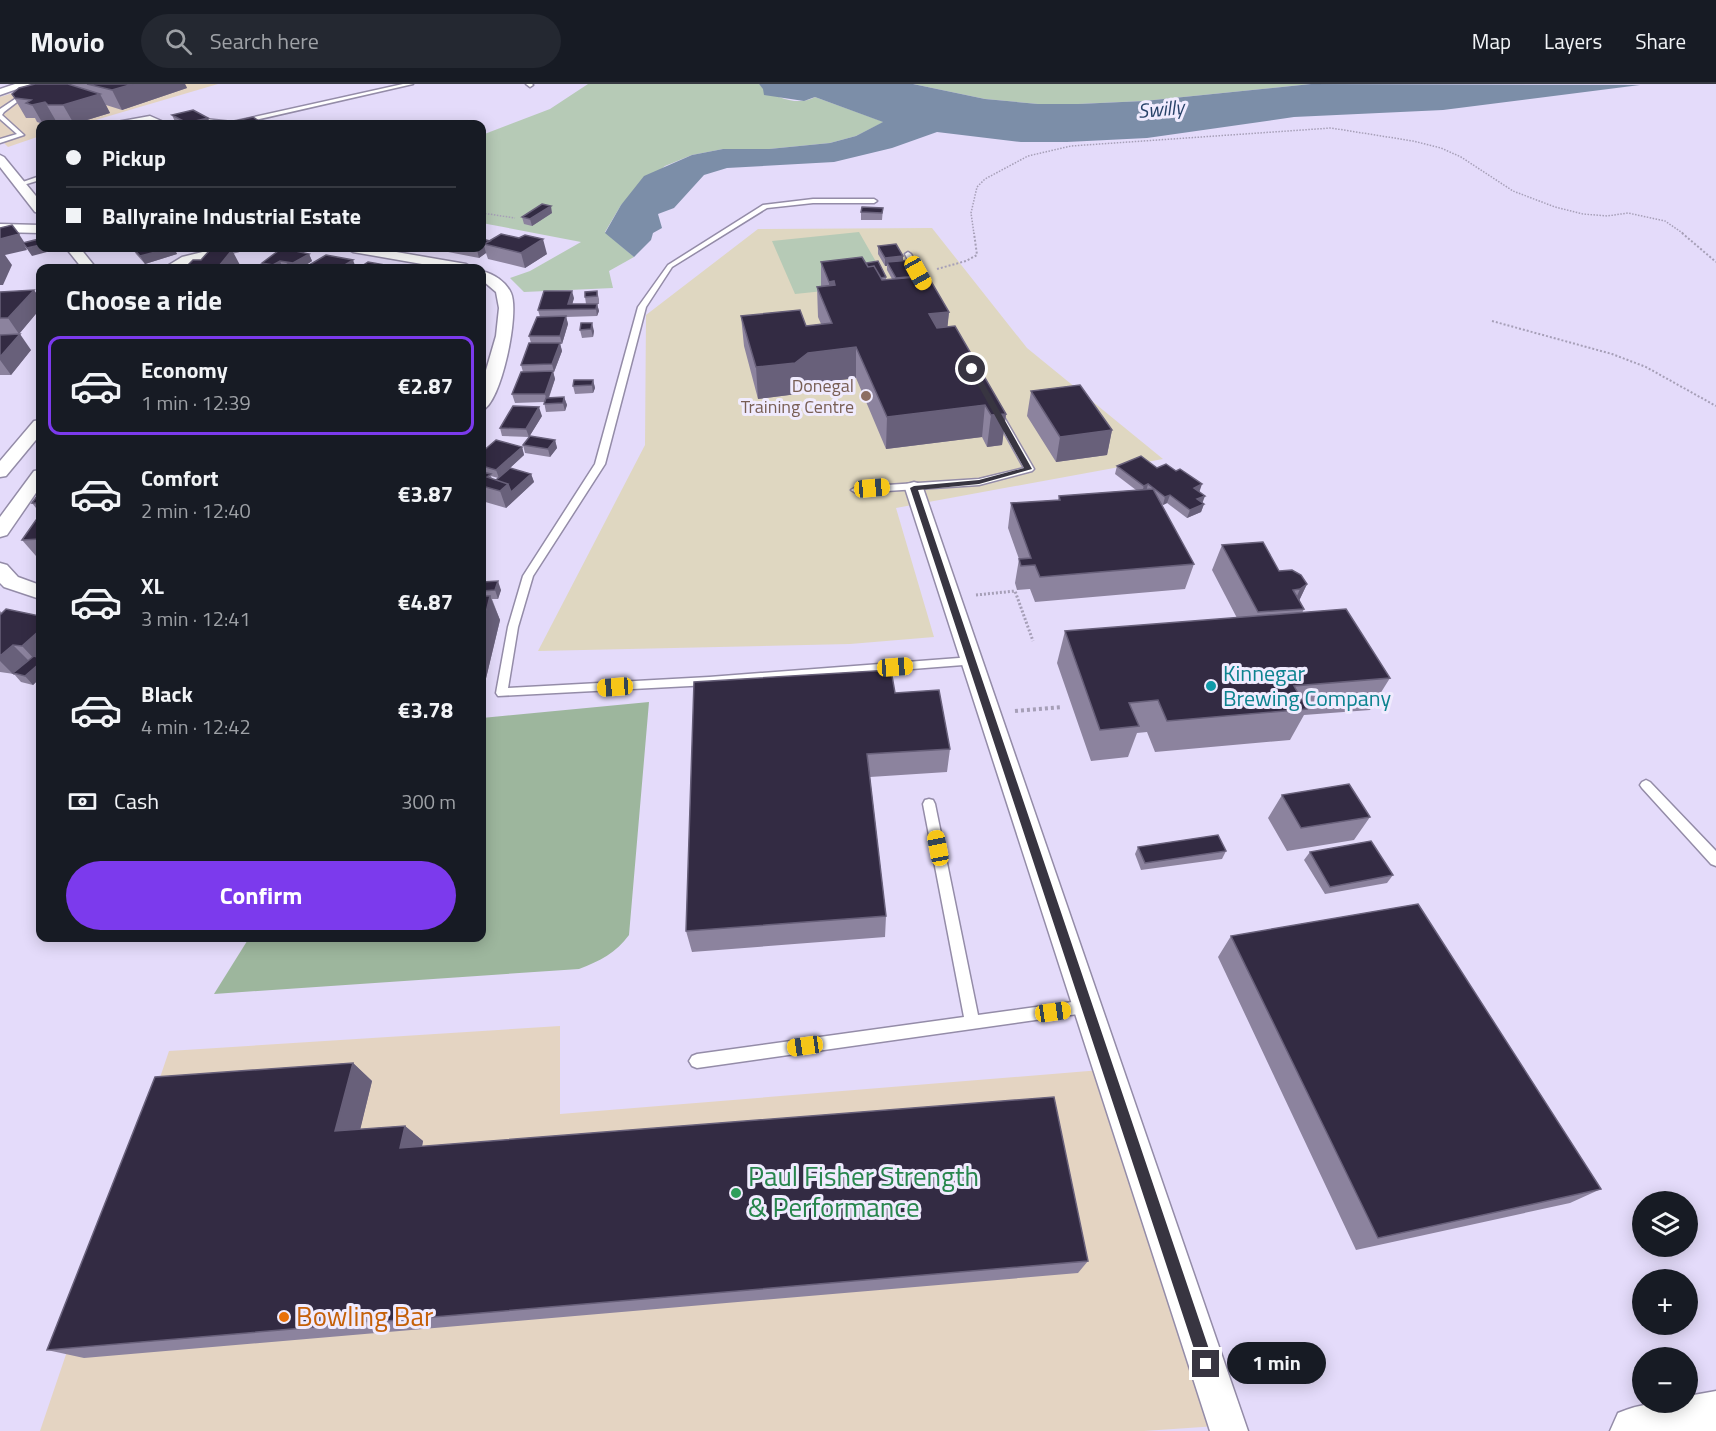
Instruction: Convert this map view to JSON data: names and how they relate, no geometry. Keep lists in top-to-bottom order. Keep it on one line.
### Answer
{"water":["Swilly"],"places":["Donegal Training Centre","Kinnegar Brewing Company","Paul Fisher Strength & Performance","Bowling Bar"],"page":{"header":"Movio","search":"Search here","nav":["Map","Layers","Share"],"banner":["Pickup","Ballyraine Industrial Estate"],"heading":"Choose a ride","list":[{"name":"Economy","note":"1 min · 12:39","value":"€2.87"},{"name":"Comfort","note":"2 min · 12:40","value":"€3.87"},{"name":"XL","note":"3 min · 12:41","value":"€4.87"},{"name":"Black","note":"4 min · 12:42","value":"€3.78"}],"pay":["Cash","300 m"],"buttons":"Confirm","map_buttons":["+","−"],"bubble":"1 min"}}
